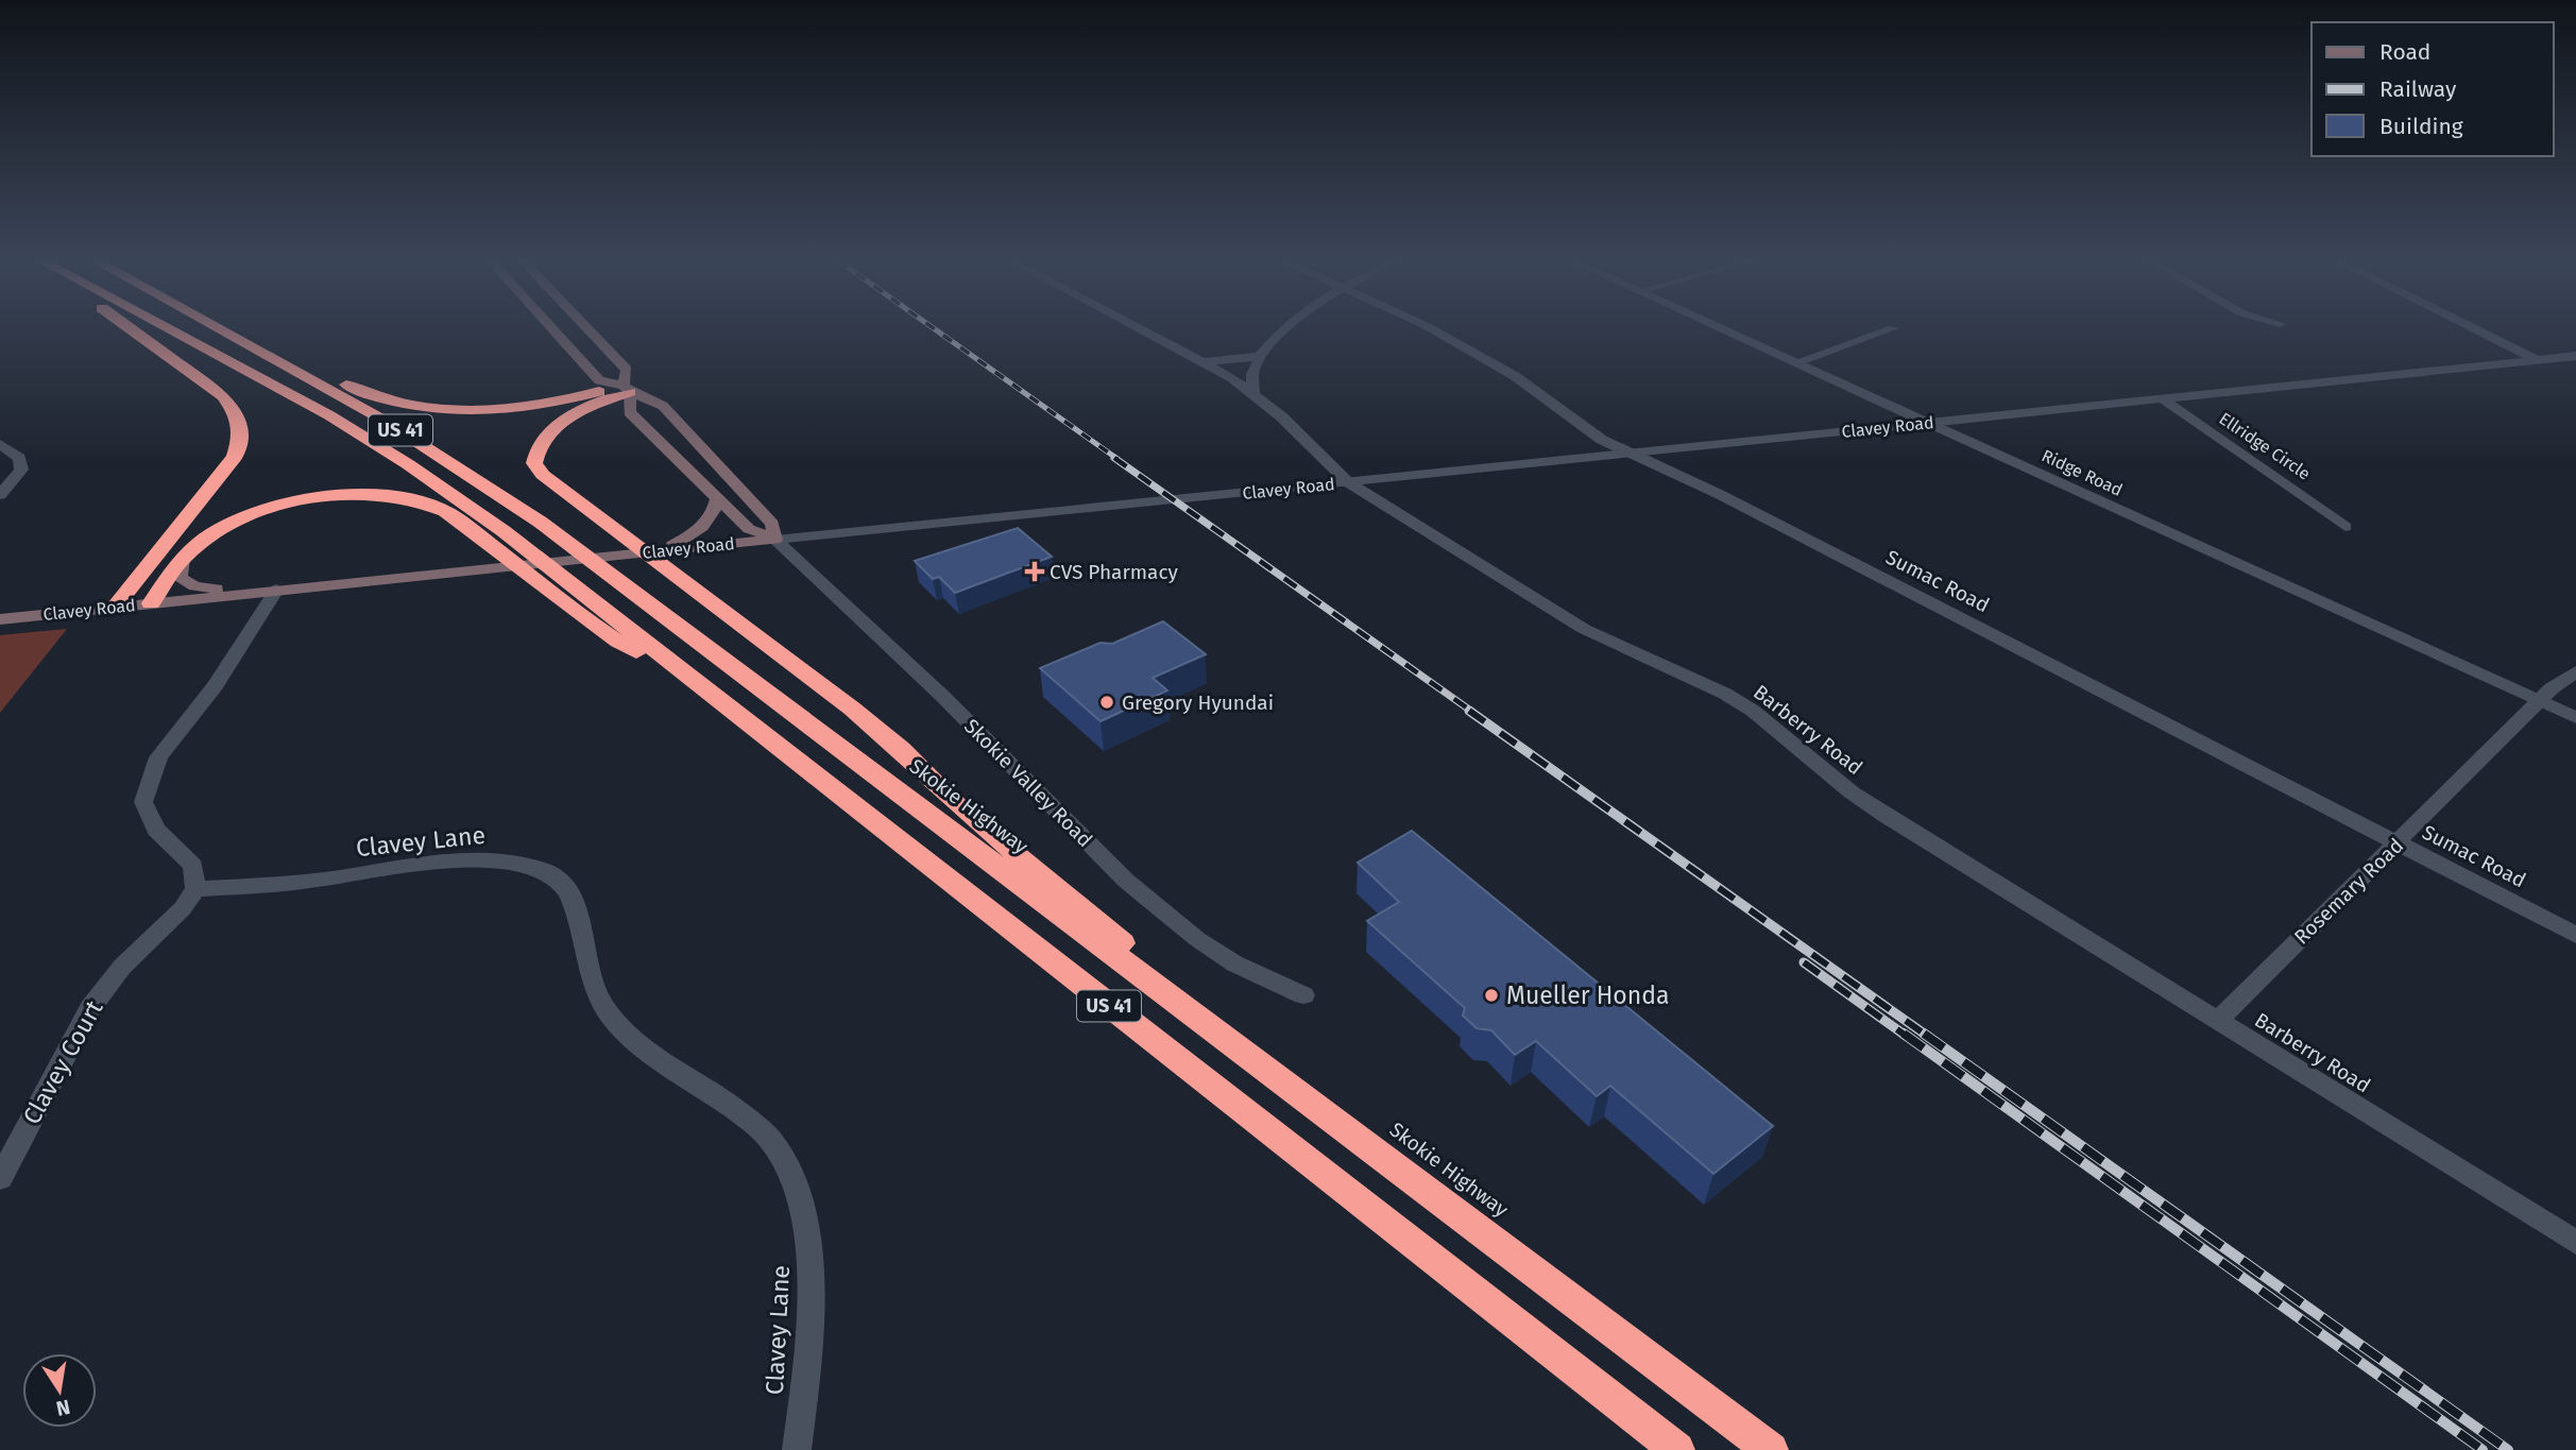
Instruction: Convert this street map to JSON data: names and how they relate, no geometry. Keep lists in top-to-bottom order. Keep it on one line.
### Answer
{"streets":{"highway":["US 41","Skokie Highway"],"main road":["Clavey Road","Skokie Valley Road"],"street":["Ellridge Circle","Ridge Road","Sumac Road","Barberry Road","Clavey Lane","Rosemary Road","Clavey Court"]},"crossings":[["Clavey Road","Ellridge Circle"],["Clavey Road","Ridge Road"],["Clavey Road","Sumac Road"],["Clavey Road","Barberry Road"],["Clavey Road","Skokie Valley Road"],["Ridge Road","Rosemary Road"],["Sumac Road","Rosemary Road"],["Barberry Road","Rosemary Road"],["Clavey Lane","Clavey Court"]],"places":{"health":["CVS Pharmacy"],"other":["Gregory Hyundai","Mueller Honda"]},"legend":["Road","Railway","Building"],"north":"bottom"}
